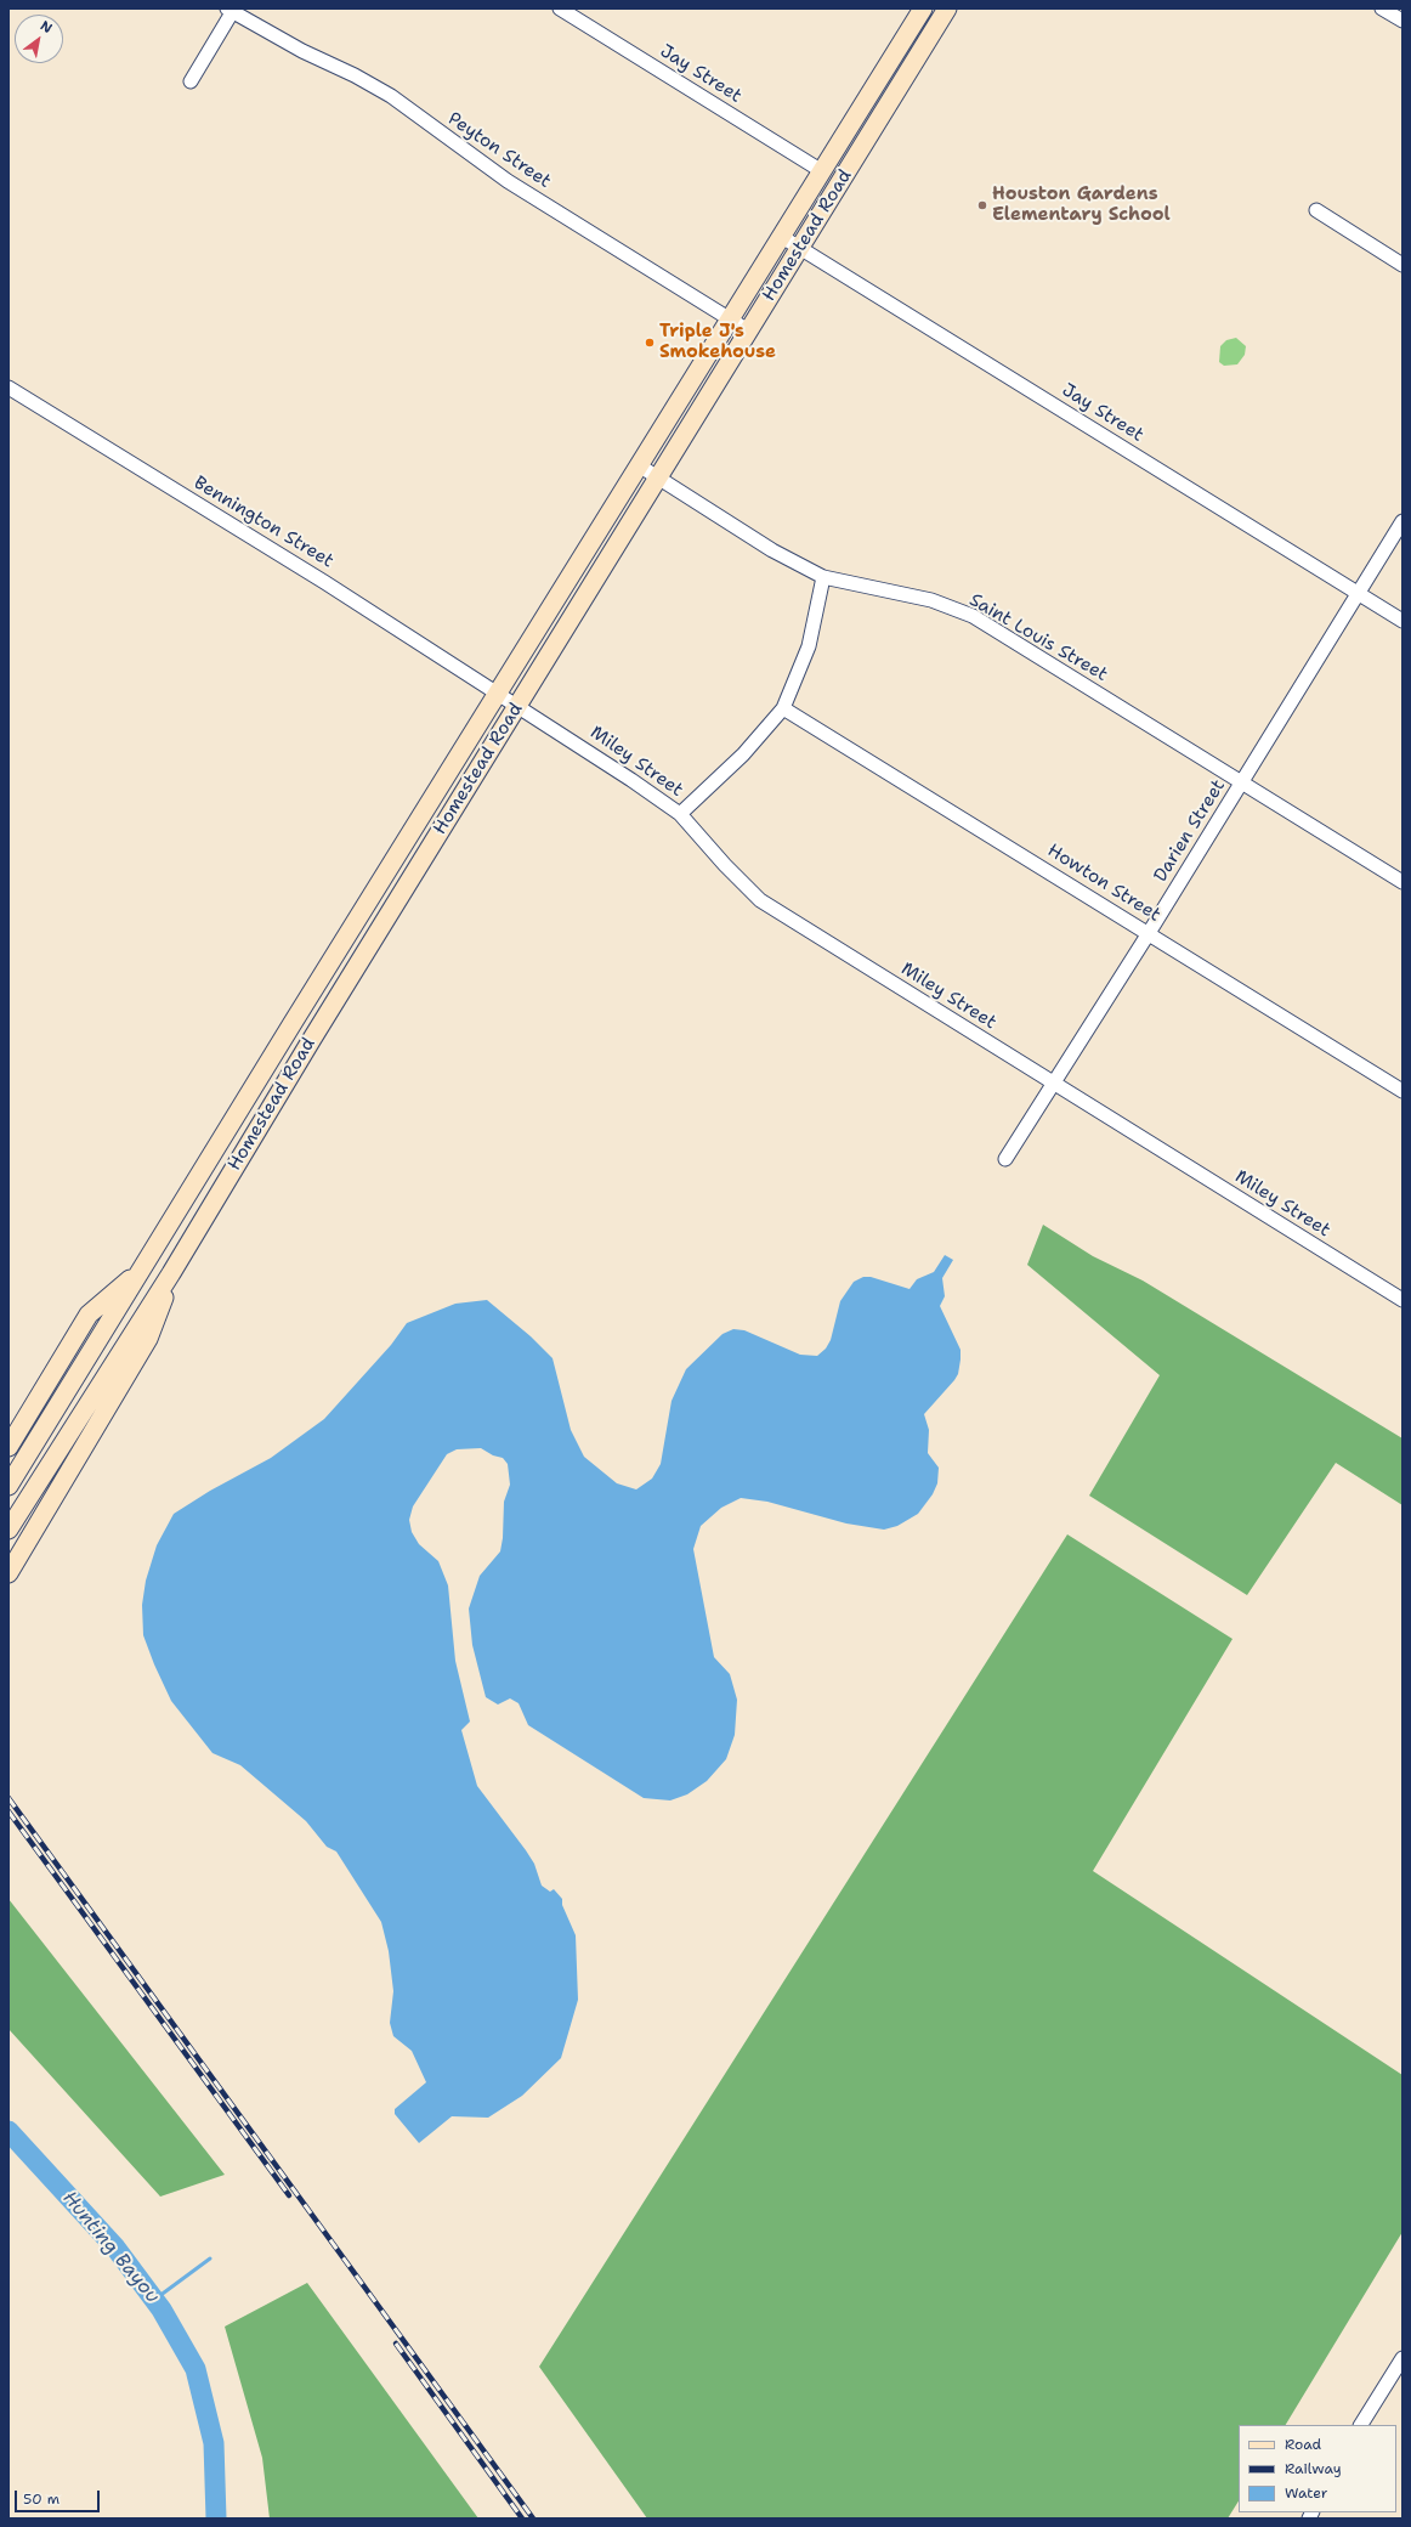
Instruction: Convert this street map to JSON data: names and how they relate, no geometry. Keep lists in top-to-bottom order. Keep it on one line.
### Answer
{"streets":{"main road":["Homestead Road"],"street":["Jay Street","Peyton Street","Bennington Street","Saint Louis Street","Miley Street","Darien Street","Howton Street"]},"crossings":[["Jay Street","Homestead Road"],["Jay Street","Darien Street"],["Peyton Street","Homestead Road"],["Homestead Road","Bennington Street"],["Homestead Road","Saint Louis Street"],["Homestead Road","Miley Street"],["Bennington Street","Miley Street"],["Saint Louis Street","Darien Street"],["Miley Street","Darien Street"],["Darien Street","Howton Street"]],"water":["Hunting Bayou"],"places":["Houston Gardens Elementary School","Triple J's Smokehouse"],"legend":["Road","Railway","Water"],"scale_bar":"50 m","north":"top right"}
